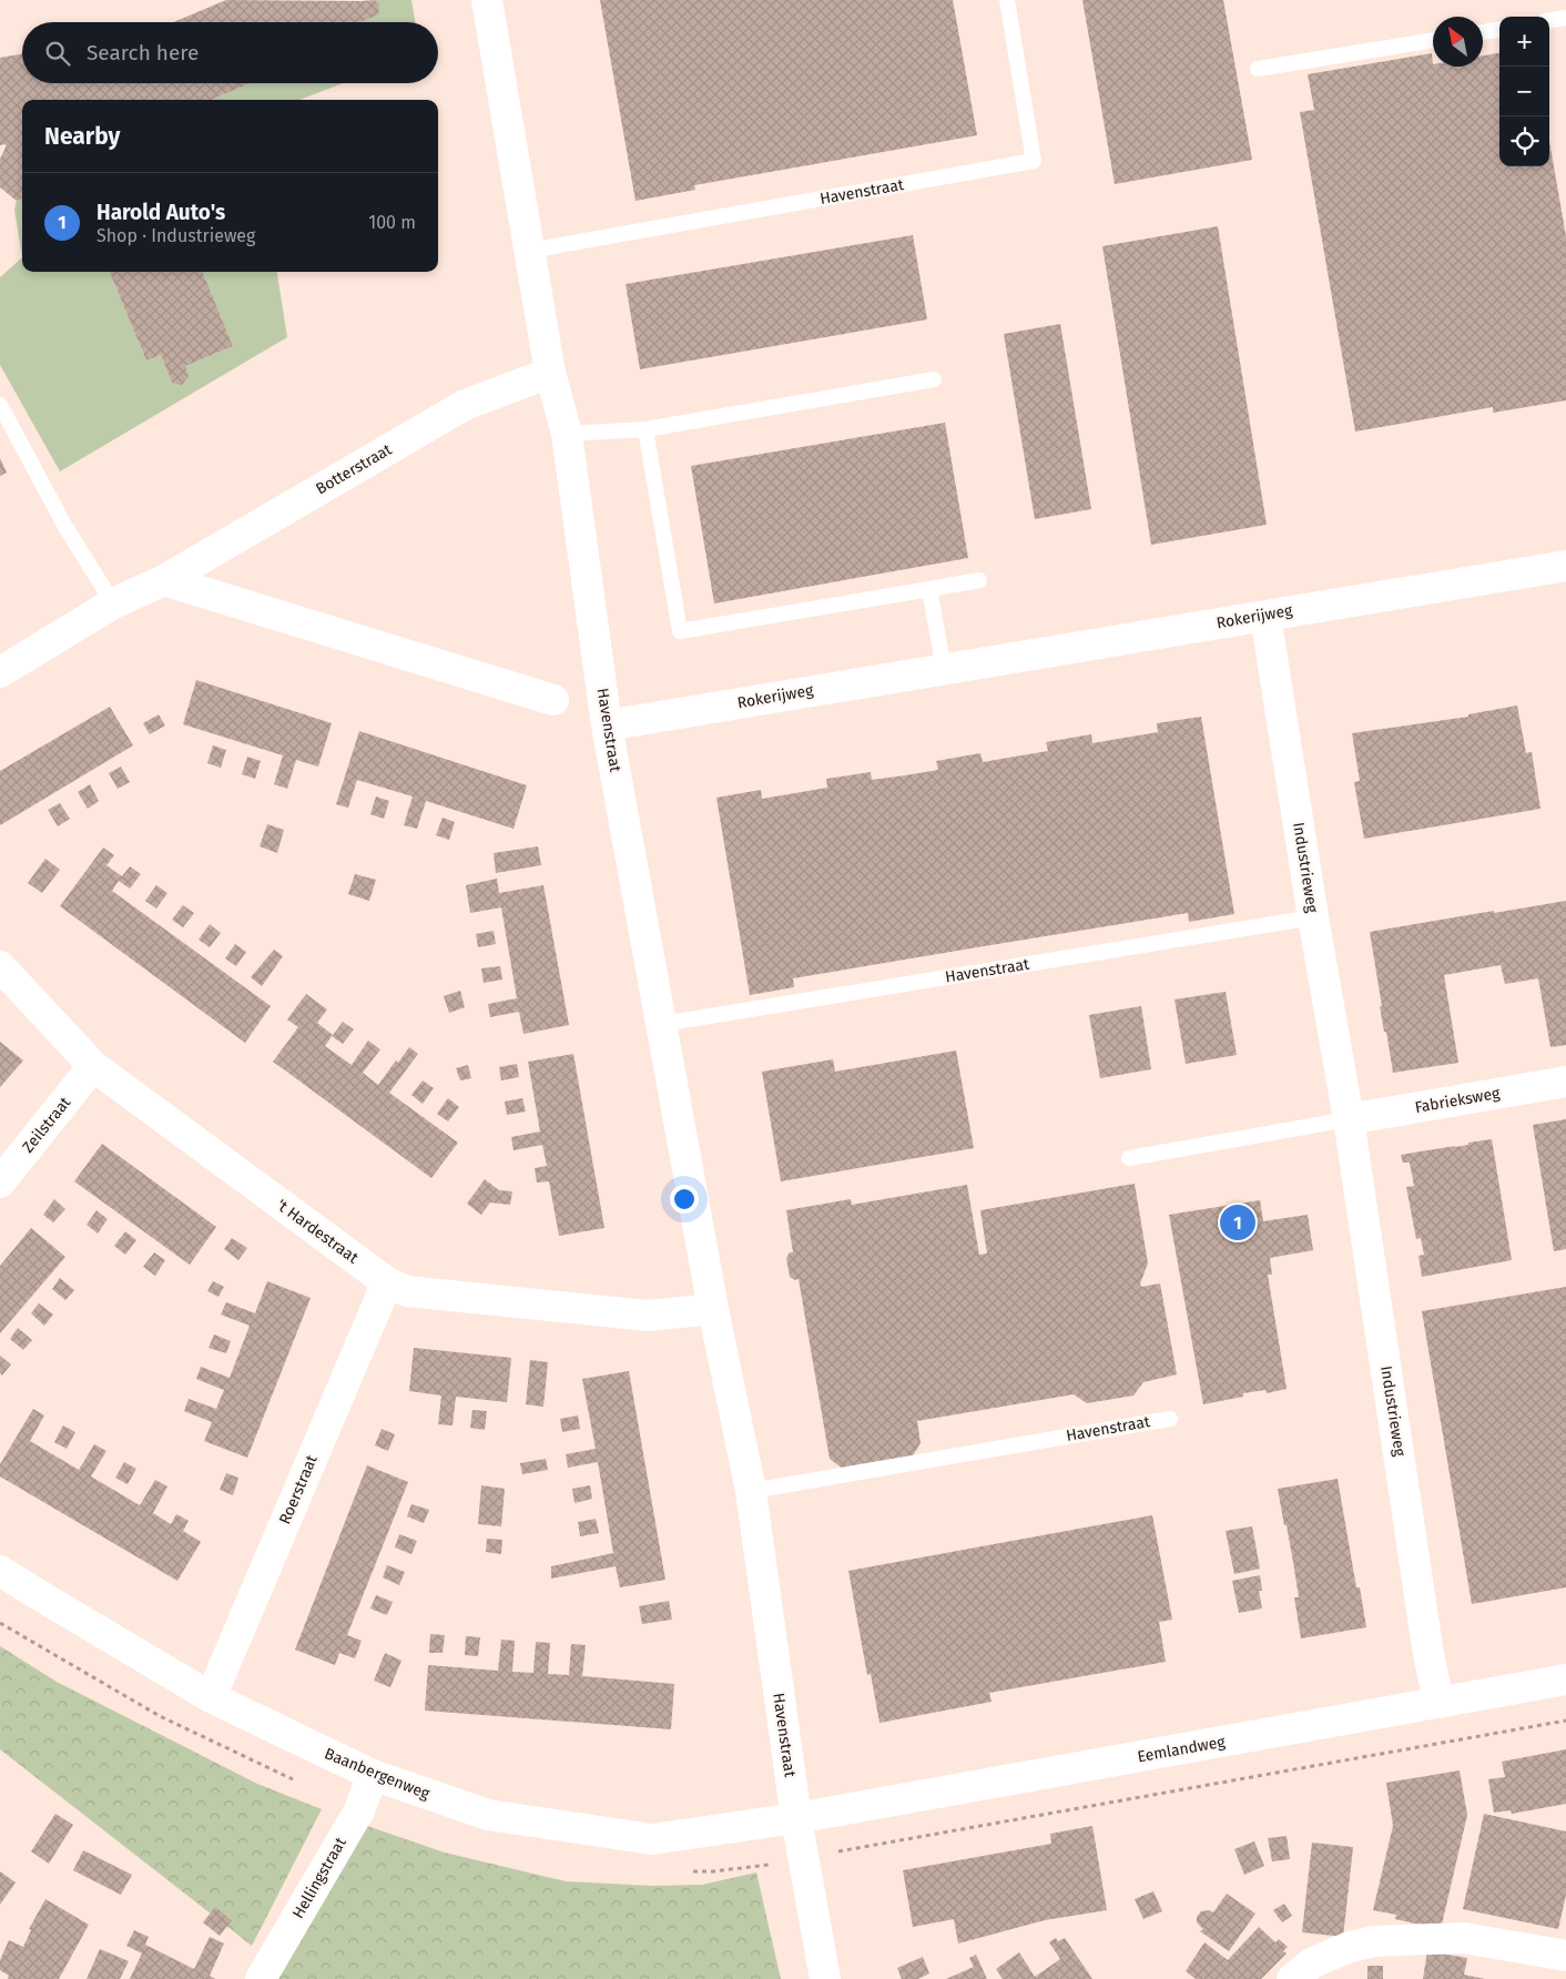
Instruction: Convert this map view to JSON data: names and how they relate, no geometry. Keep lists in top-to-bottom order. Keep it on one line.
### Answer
{"streets":{"street":["Havenstraat","Botterstraat","Rokerijweg","Industrieweg","Fabrieksweg","Zeilstraat","'t Hardestraat","Roerstraat","Eemlandweg","Baanbergenweg","Hellingstraat"]},"crossings":[["Havenstraat","Botterstraat"],["Havenstraat","Rokerijweg"],["Havenstraat","Industrieweg"],["Havenstraat","'t Hardestraat"],["Havenstraat","Eemlandweg"],["Havenstraat","Baanbergenweg"],["Rokerijweg","Industrieweg"],["Industrieweg","Fabrieksweg"],["Industrieweg","Eemlandweg"],["Zeilstraat","'t Hardestraat"],["'t Hardestraat","Roerstraat"],["Roerstraat","Baanbergenweg"],["Eemlandweg","Baanbergenweg"],["Baanbergenweg","Hellingstraat"]],"north":"top left","page":{"map_buttons":["+","−"],"search":"Search here","heading":"Nearby","list":[{"mark":"1","name":"Harold Auto's","note":"Shop · Industrieweg","value":"100 m"}],"pins":"1"}}
